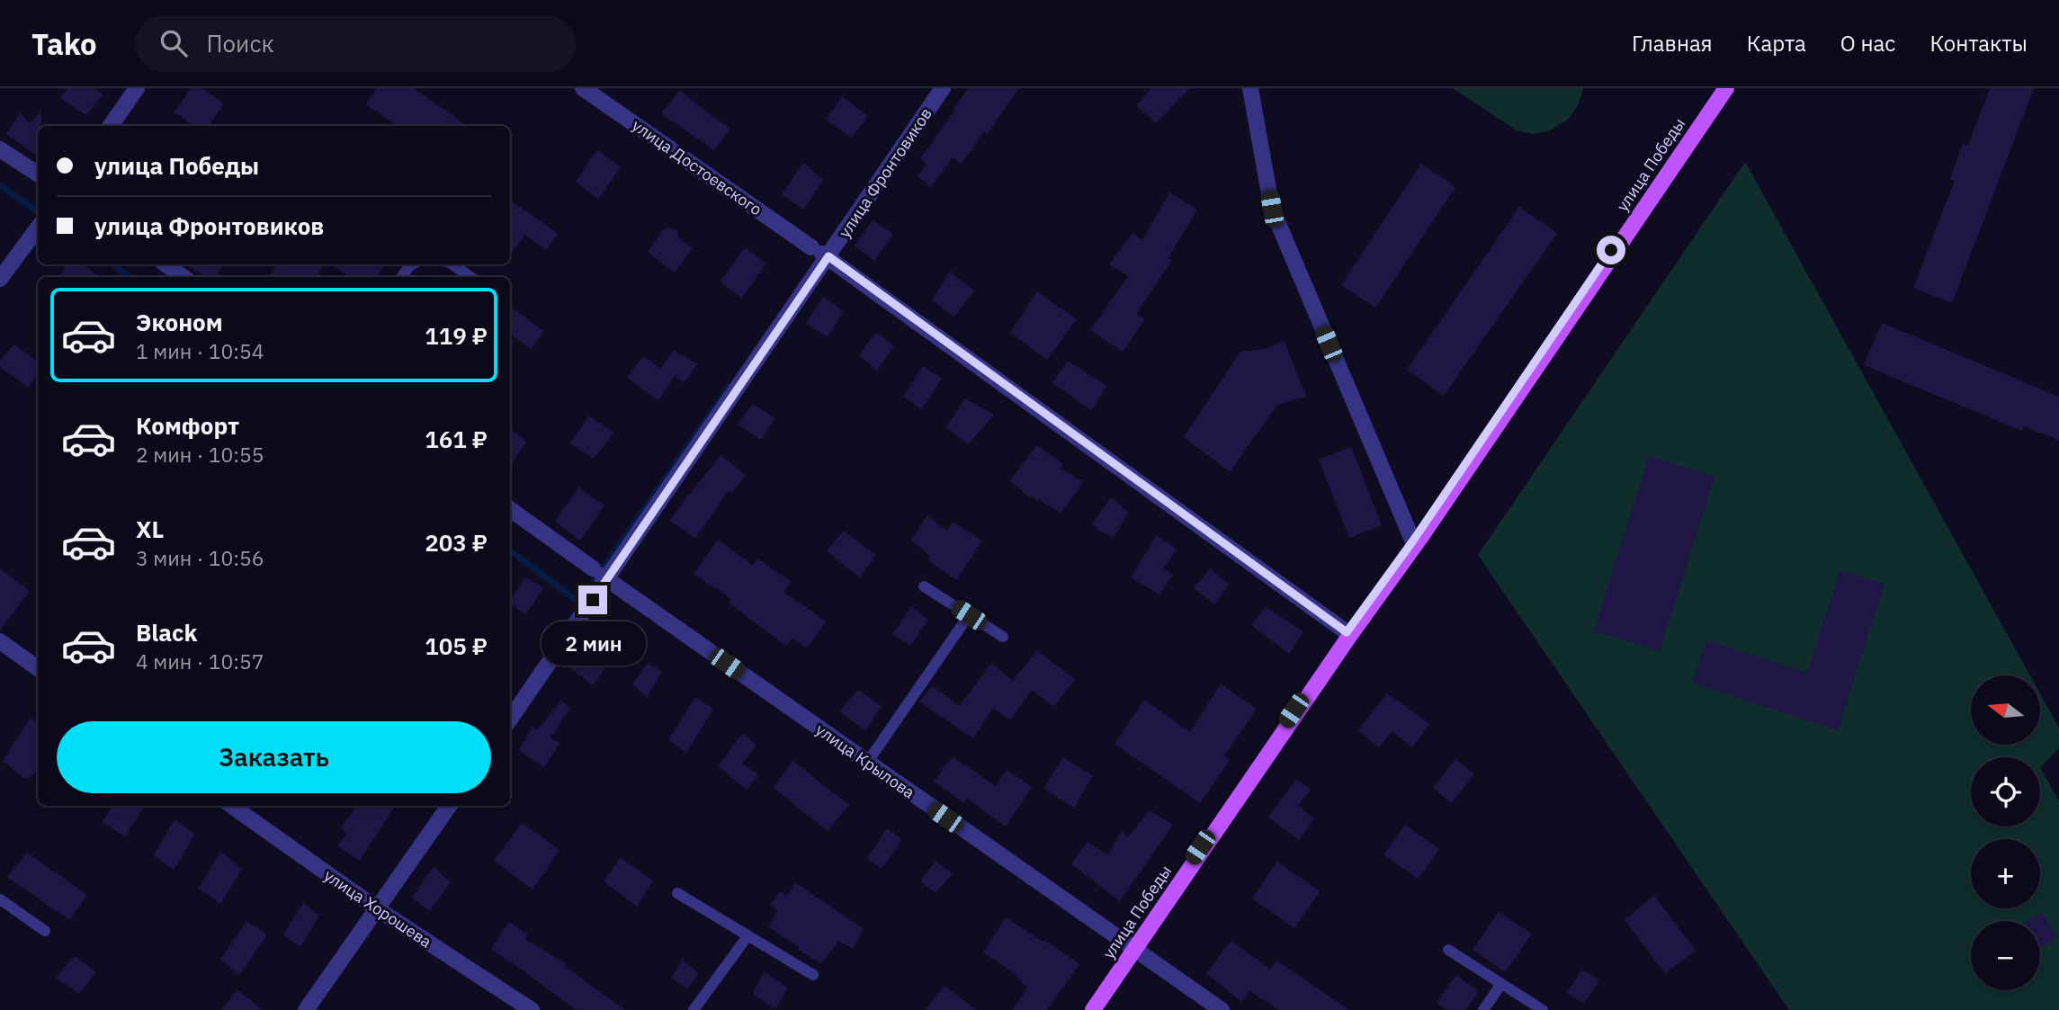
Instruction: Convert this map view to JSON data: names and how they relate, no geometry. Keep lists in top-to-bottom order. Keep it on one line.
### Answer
{"streets":{"main road":["улица Победы"],"street":["улица Достоевского","улица Фронтовиков","улица Крылова","улица Хорошева"]},"crossings":[["улица Победы","улица Достоевского"],["улица Победы","улица Крылова"],["улица Достоевского","улица Фронтовиков"],["улица Фронтовиков","улица Крылова"]],"north":"left","page":{"header":"Tako","search":"Поиск","nav":["Главная","Карта","О нас","Контакты"],"banner":["улица Победы","улица Фронтовиков"],"list":[{"name":"Эконом","note":"1 мин · 10:54","value":"119 ₽"},{"name":"Комфорт","note":"2 мин · 10:55","value":"161 ₽"},{"name":"XL","note":"3 мин · 10:56","value":"203 ₽"},{"name":"Black","note":"4 мин · 10:57","value":"105 ₽"}],"bubble":"2 мин","map_buttons":["+","−"],"buttons":"Заказать"}}
